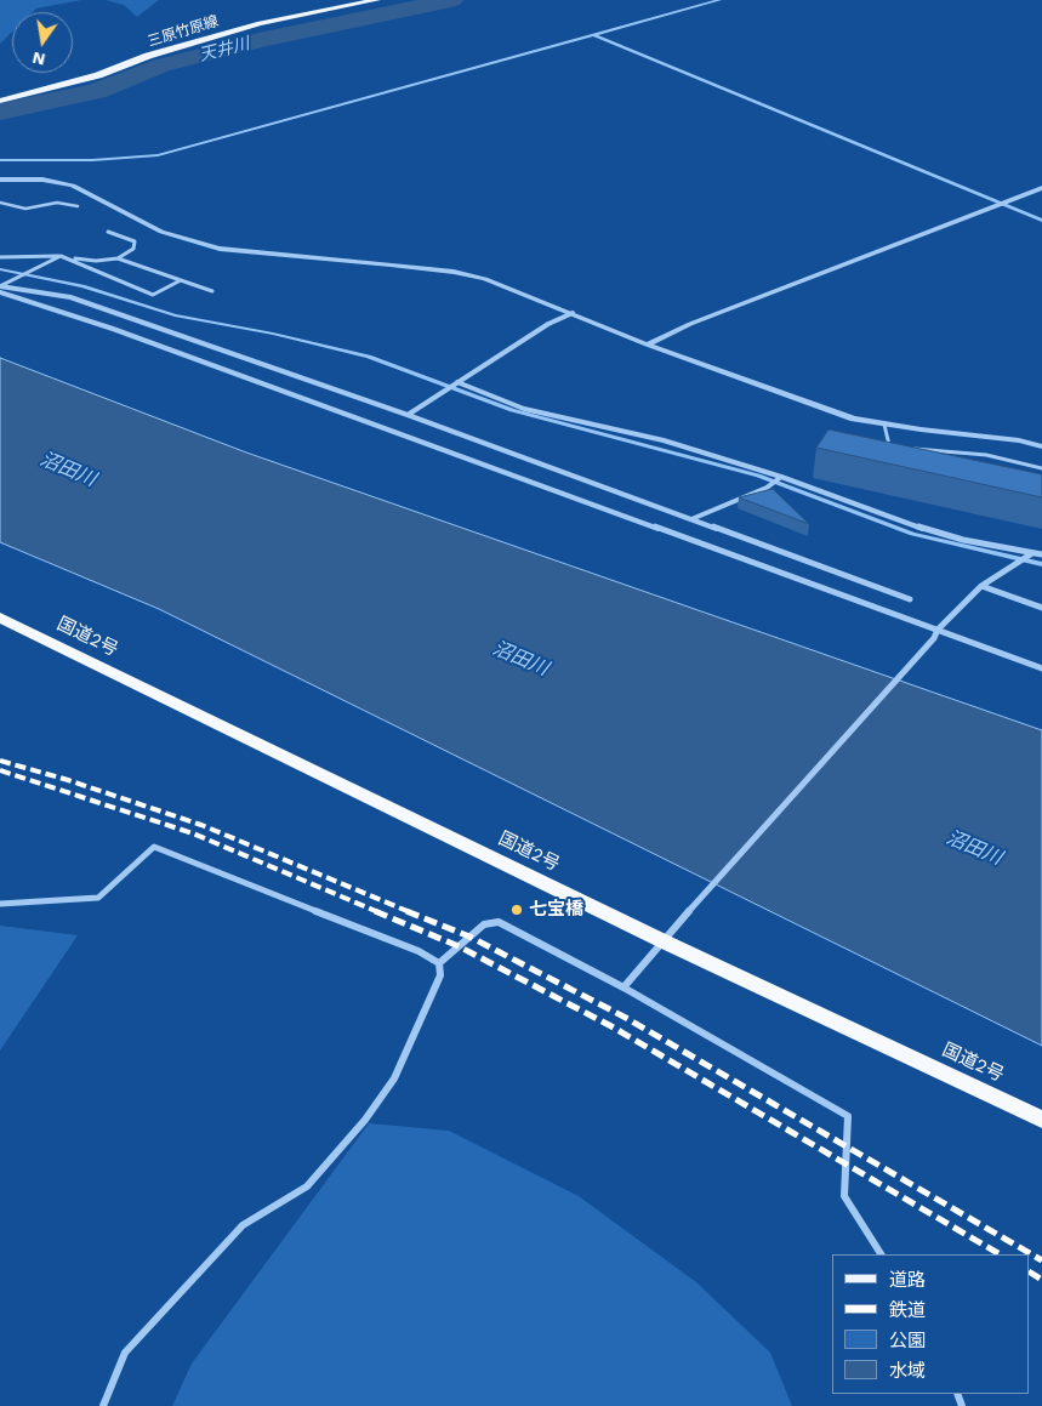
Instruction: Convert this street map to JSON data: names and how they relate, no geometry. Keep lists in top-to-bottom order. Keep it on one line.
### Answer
{"streets":{"highway":["国道2号"],"main road":["三原竹原線"]},"water":["天井川","沼田川"],"places":["七宝橋"],"legend":["道路","鉄道","公園","水域"],"north":"bottom"}
